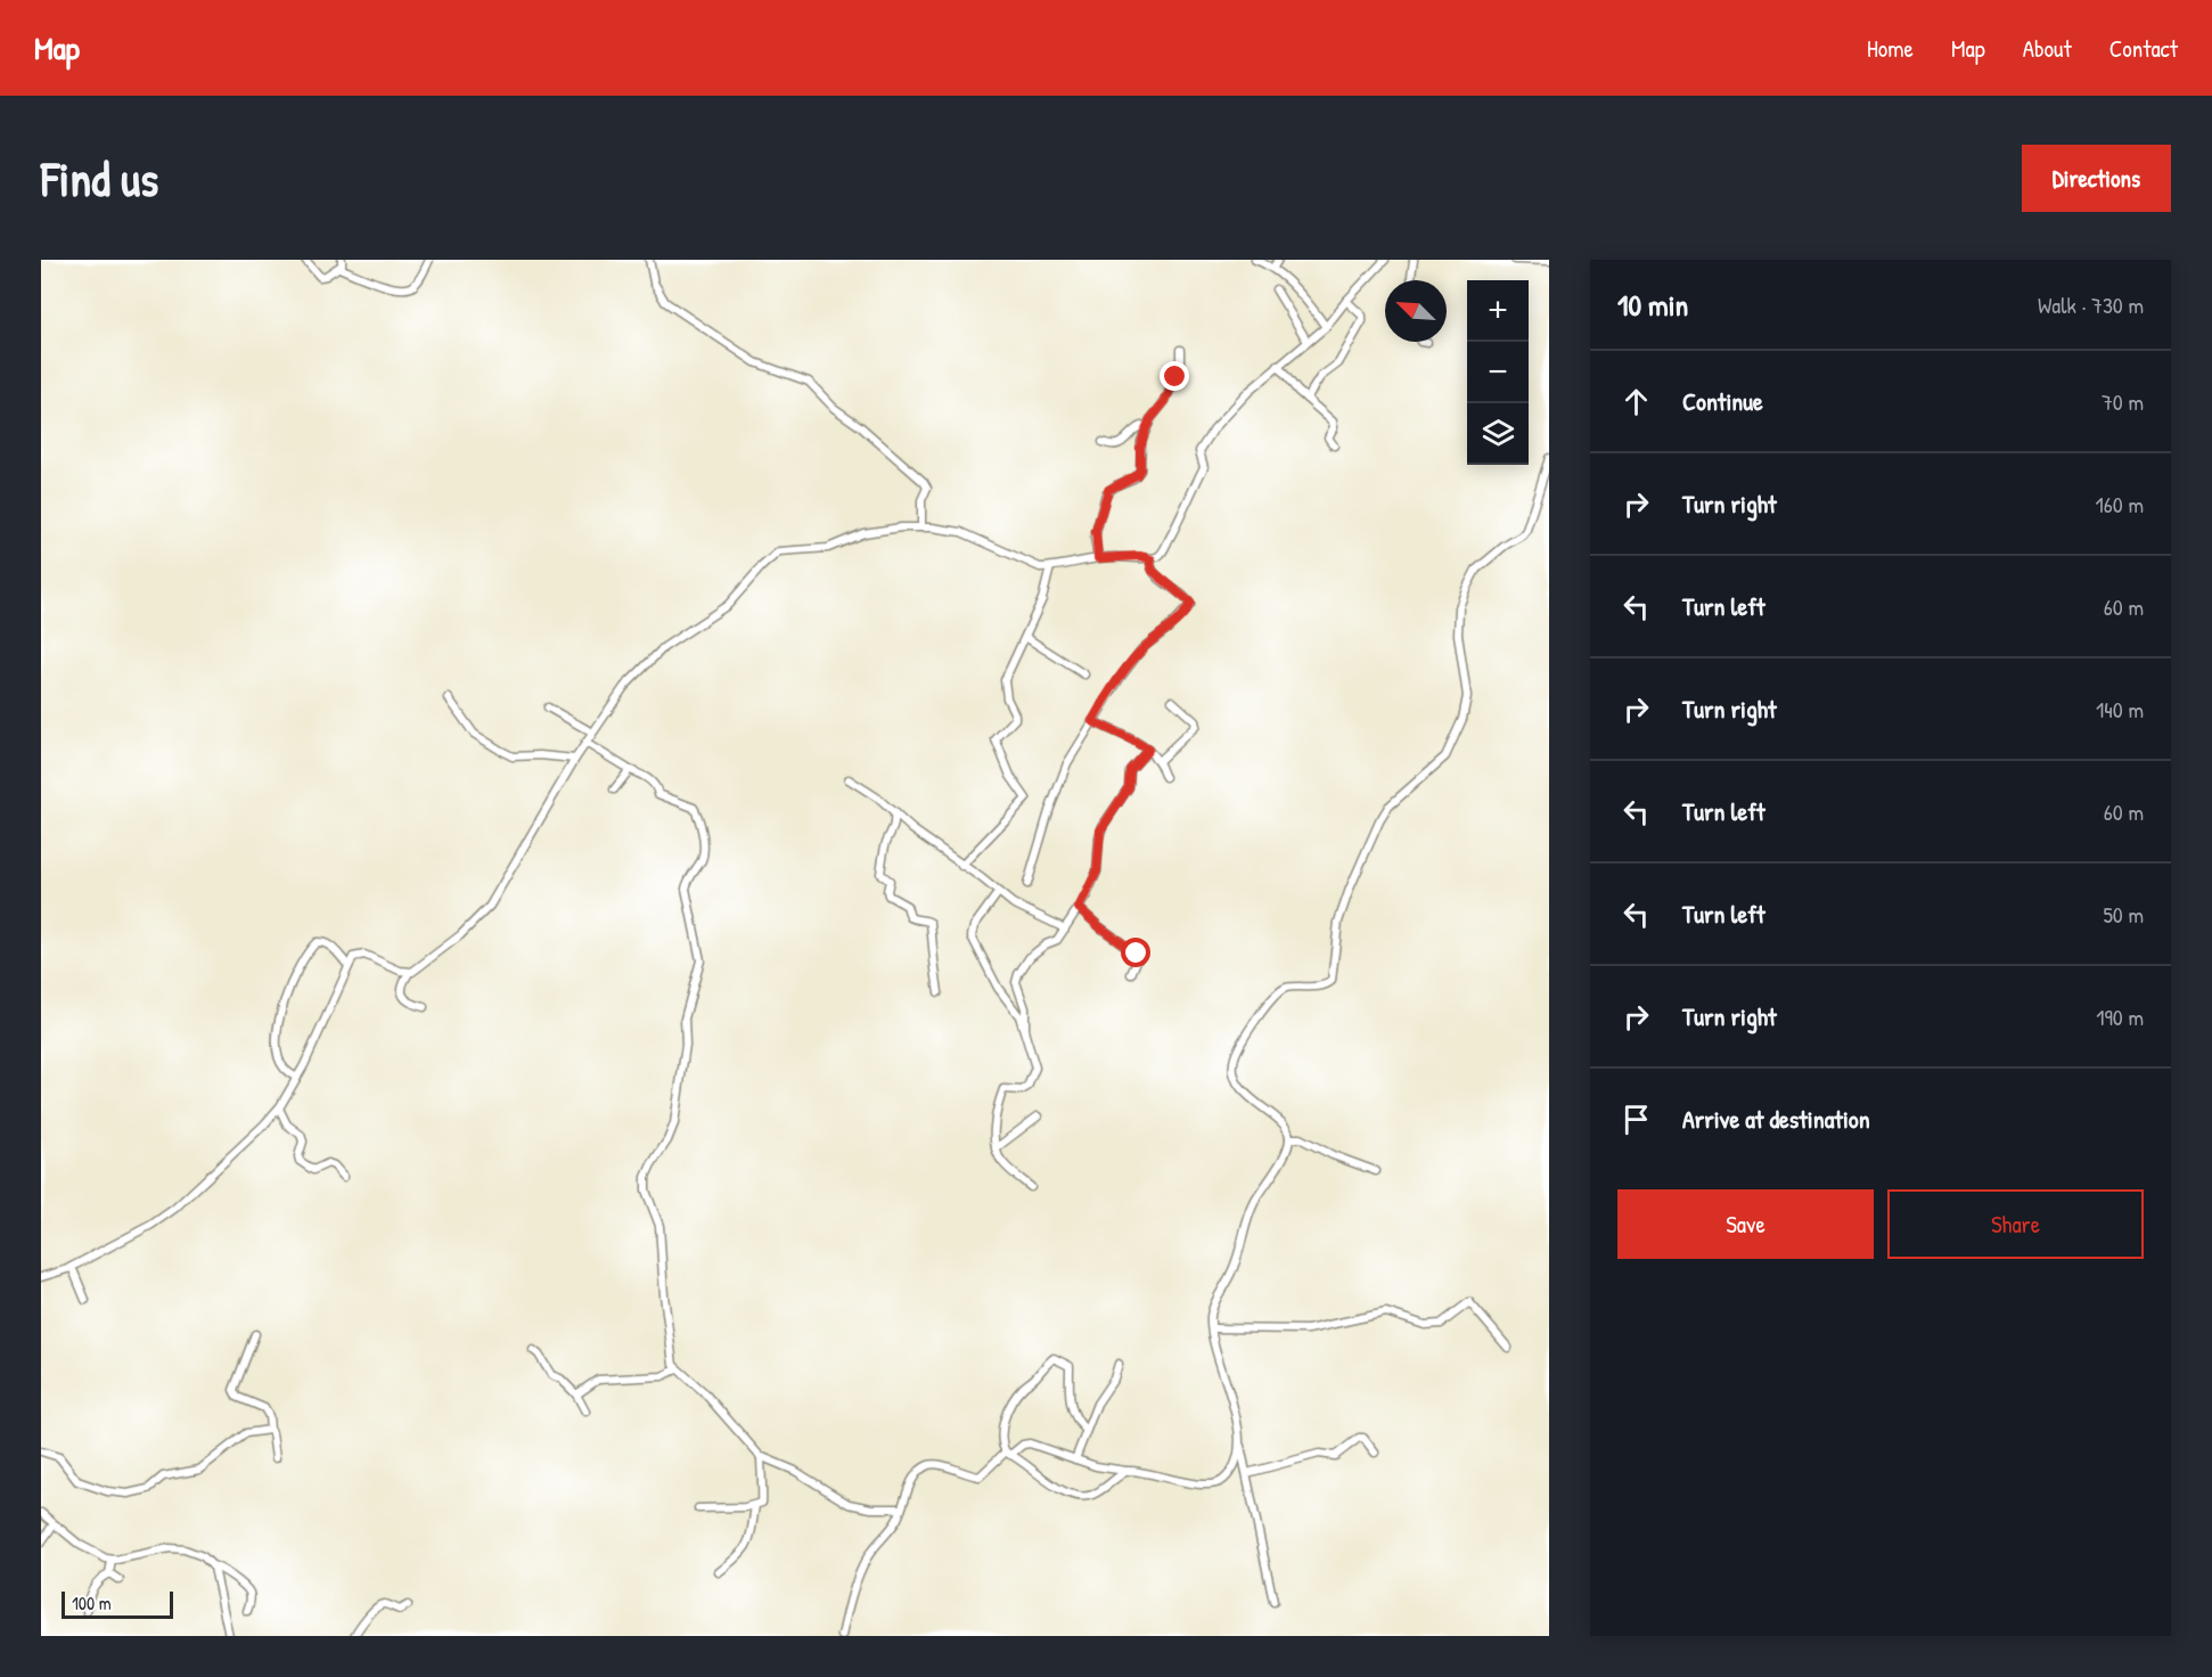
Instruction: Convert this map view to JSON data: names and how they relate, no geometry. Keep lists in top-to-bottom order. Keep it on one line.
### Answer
{"scale_bar":"100 m","north":"top left","page":{"header":"Map","nav":["Home","Map","About","Contact"],"buttons":["Directions",["Save","Share"]],"title":"Find us","heading":["10 min","Walk · 730 m"],"map_buttons":["+","−"],"list":[["Continue","70 m"],["Turn right","160 m"],["Turn left","60 m"],["Turn right","140 m"],["Turn left","60 m"],["Turn left","50 m"],["Turn right","190 m"],"Arrive at destination"],"scale":"100 m"}}
